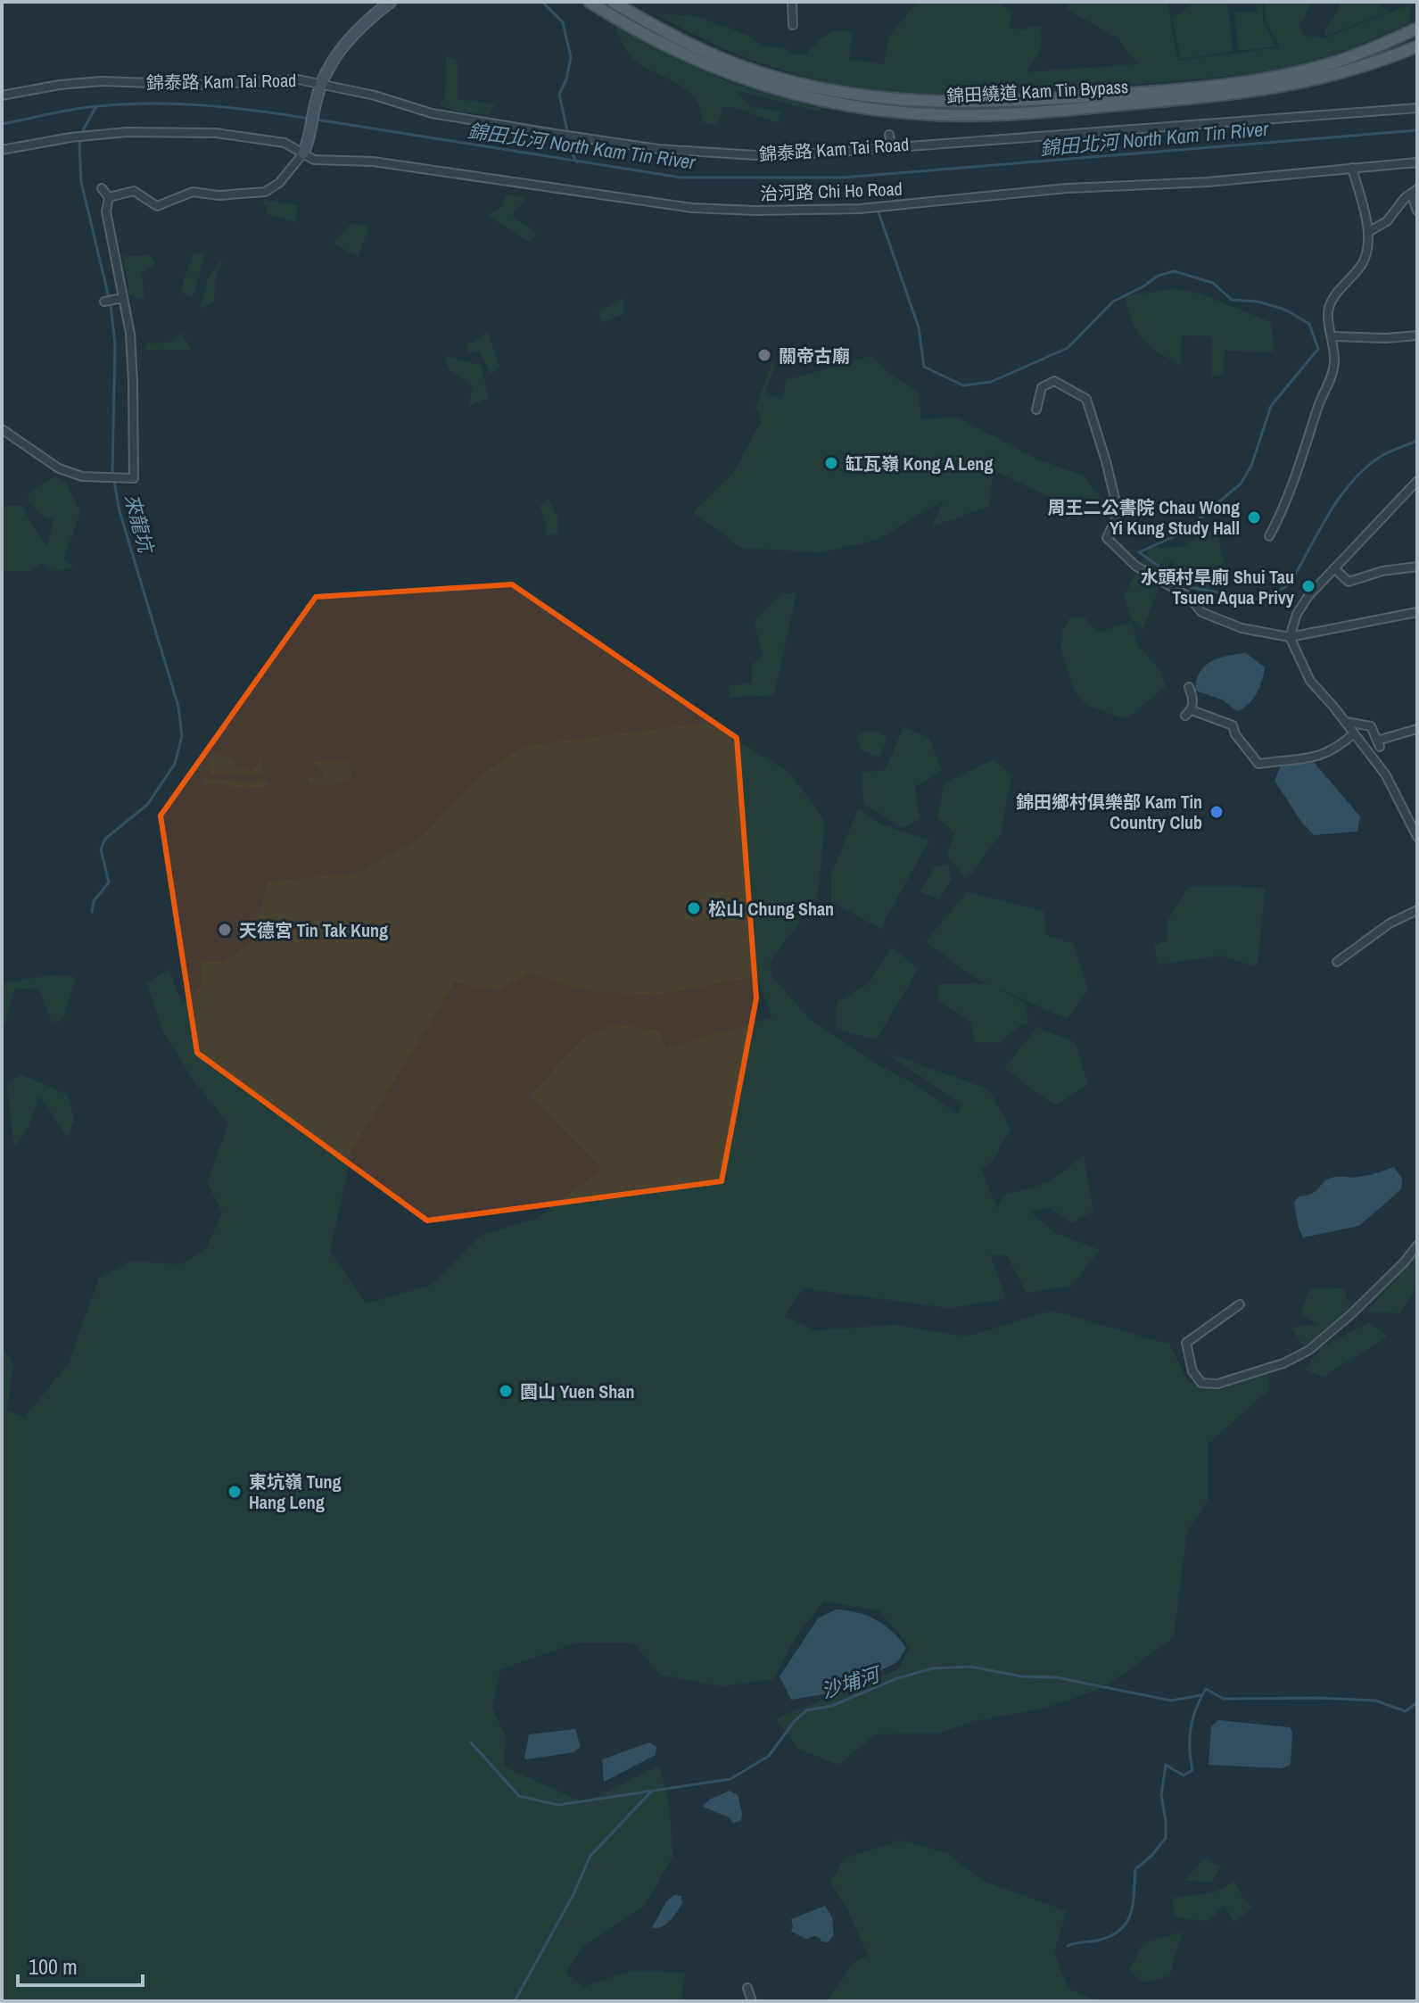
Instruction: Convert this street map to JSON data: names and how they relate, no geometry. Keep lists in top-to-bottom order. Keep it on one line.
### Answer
{"streets":{"main road":["錦田繞道 Kam Tin Bypass"],"street":["錦泰路 Kam Tai Road","治河路 Chi Ho Road"]},"water":["錦田北河 North Kam Tin River","來龍坑","沙埔河"],"places":["關帝古廟","缸瓦嶺 Kong A Leng","周王二公書院 Chau Wong Yi Kung Study Hall","水頭村旱廁 Shui Tau Tsuen Aqua Privy","錦田鄉村俱樂部 Kam Tin Country Club","松山 Chung Shan","天德宮 Tin Tak Kung","園山 Yuen Shan","東坑嶺 Tung Hang Leng"],"scale_bar":"100 m"}
